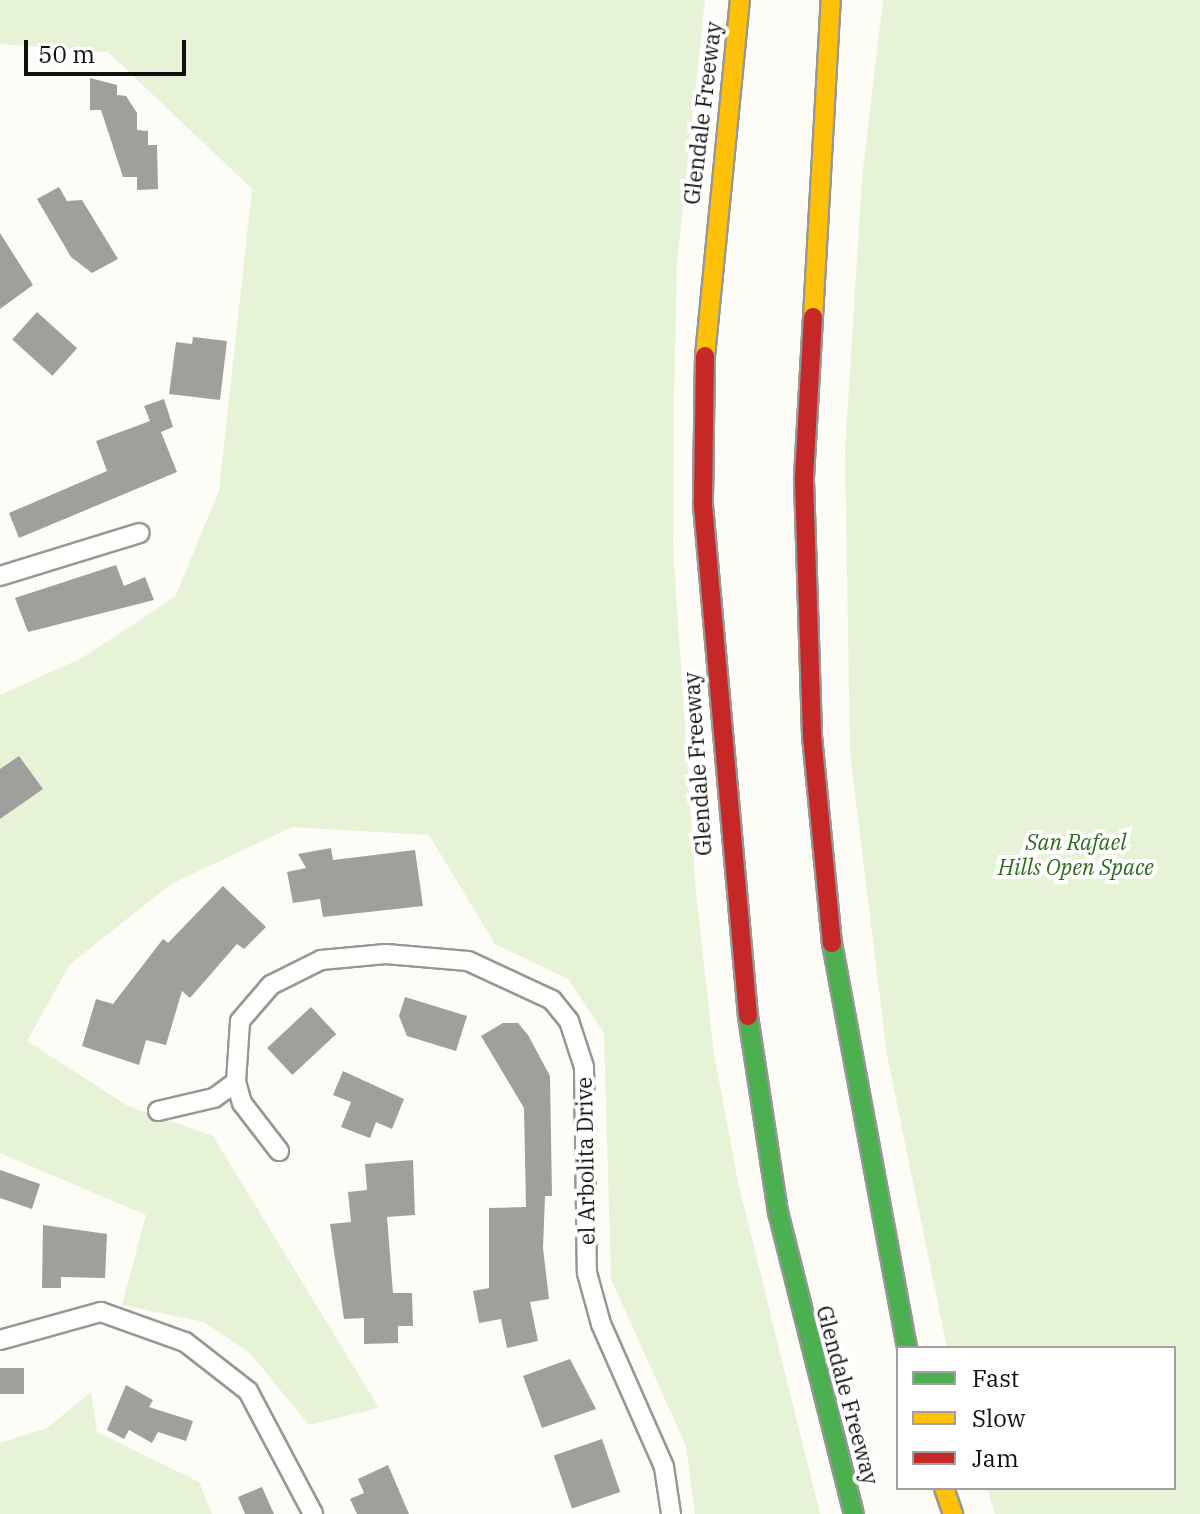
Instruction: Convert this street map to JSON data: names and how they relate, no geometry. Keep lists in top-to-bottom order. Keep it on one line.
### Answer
{"streets":{"highway":["Glendale Freeway"],"street":["el Arbolita Drive"]},"parks":["San Rafael Hills Open Space"],"legend":["Fast","Slow","Jam"],"scale_bar":"50 m"}
